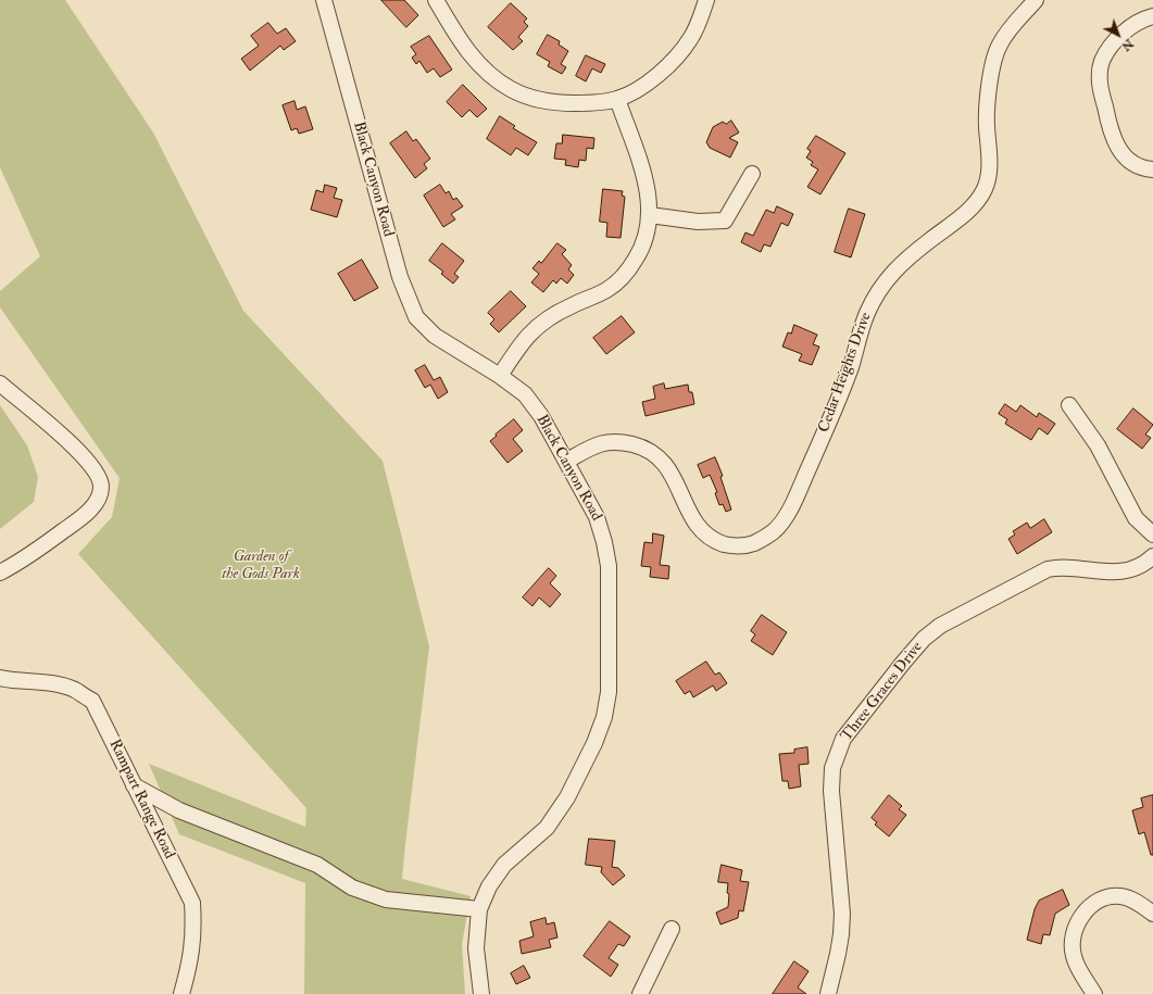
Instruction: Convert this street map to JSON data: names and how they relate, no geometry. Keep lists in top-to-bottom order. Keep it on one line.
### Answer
{"streets":{"street":["Black Canyon Road","Cedar Heights Drive","Three Graces Drive","Rampart Range Road"]},"crossings":[["Black Canyon Road","Cedar Heights Drive"]],"parks":["Garden of the Gods Park"],"north":"bottom right"}
